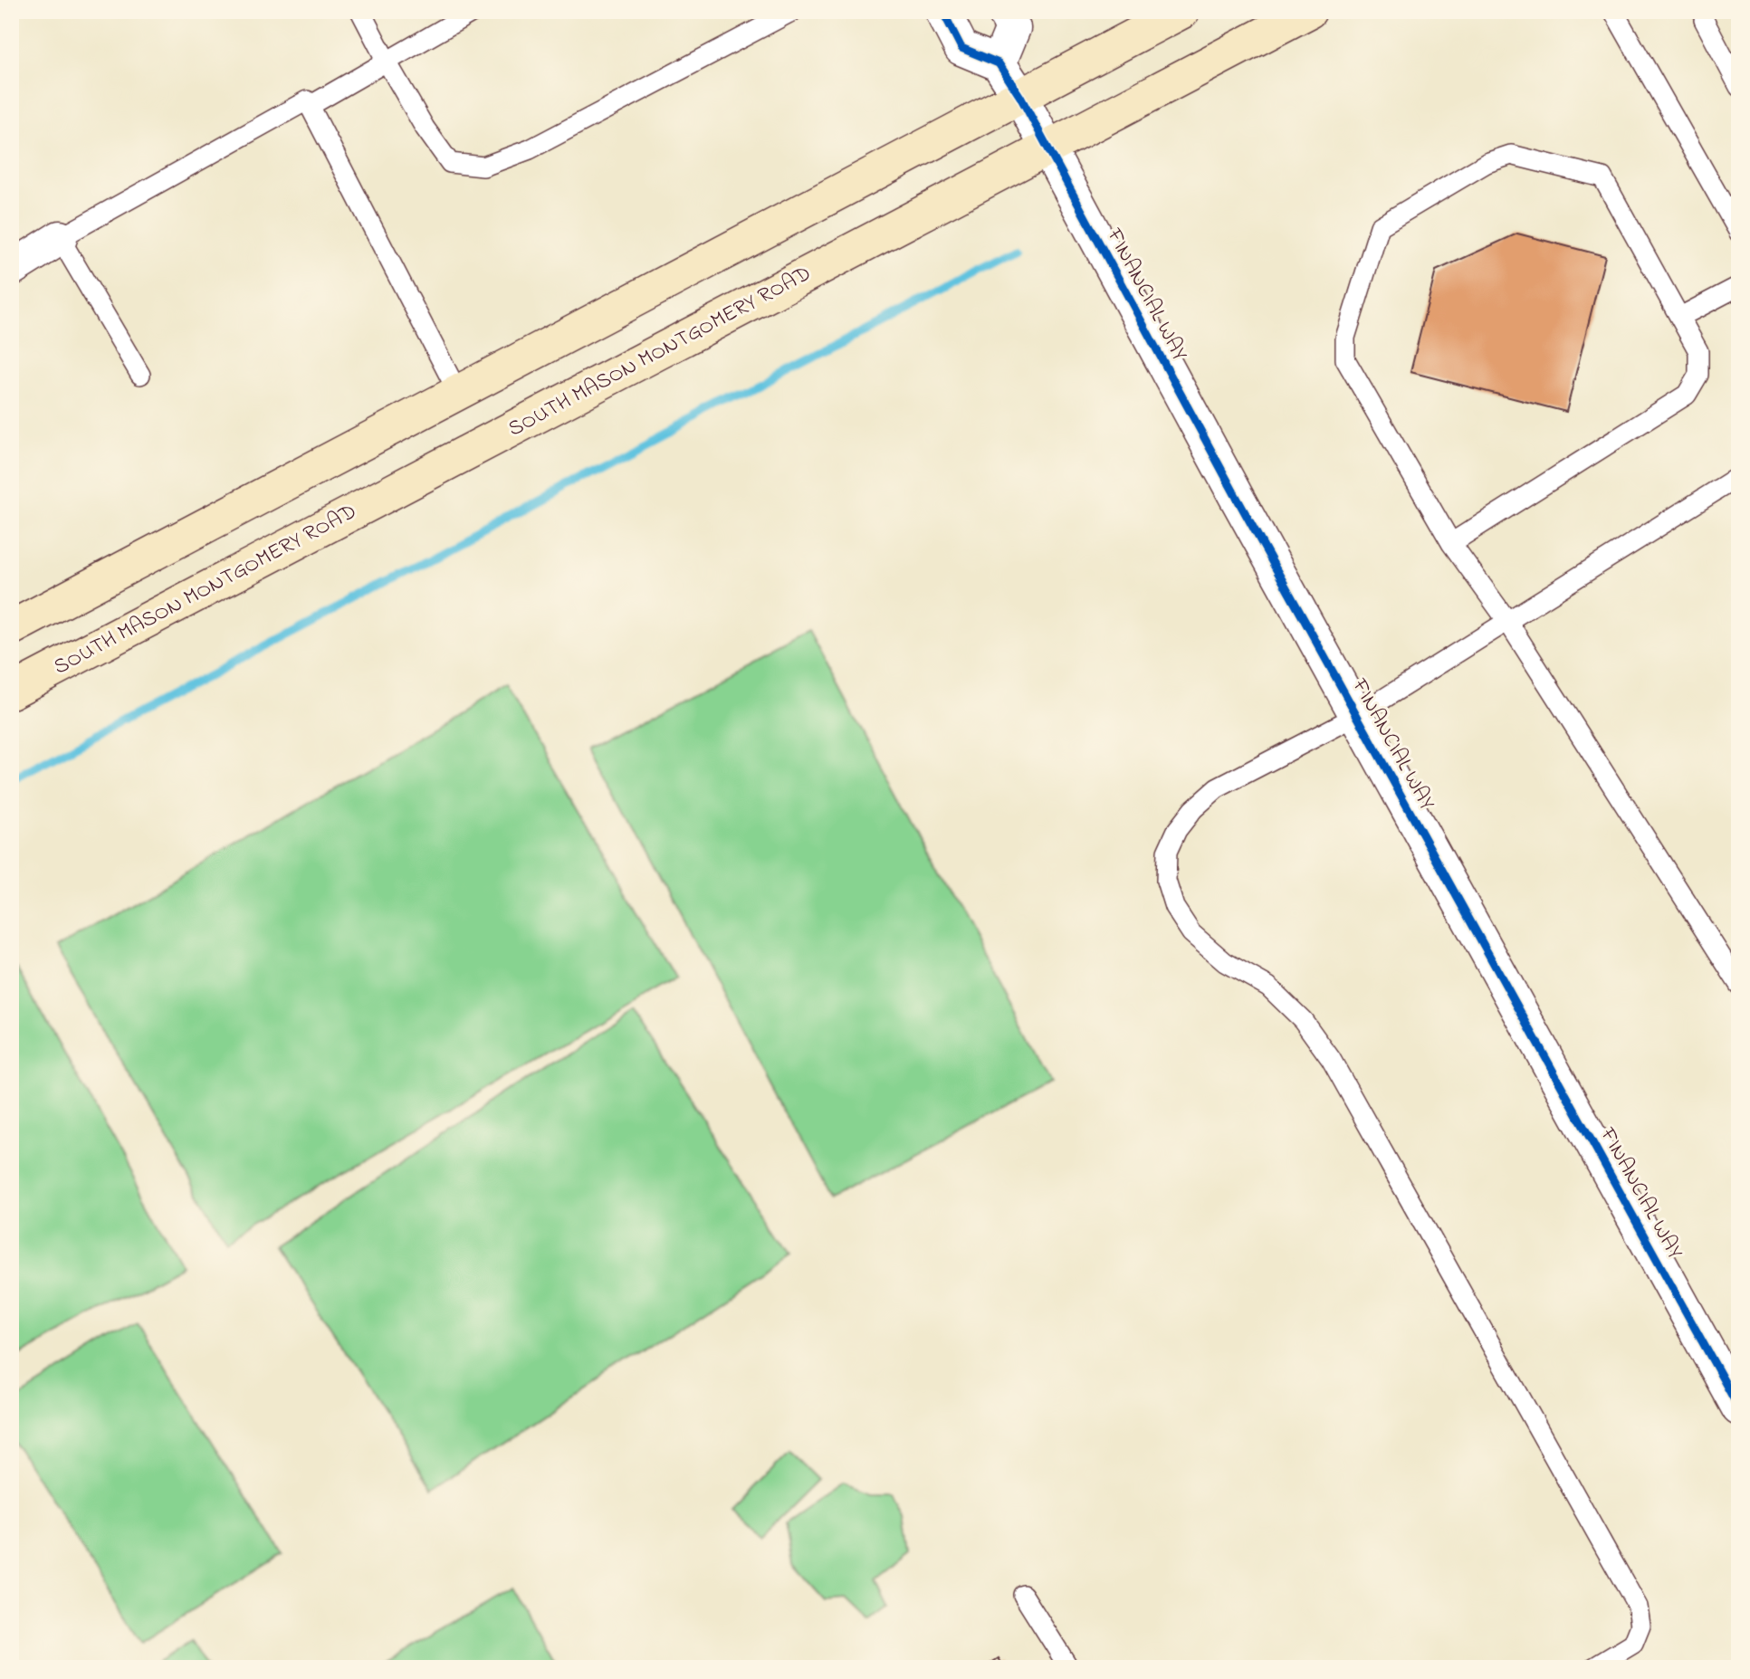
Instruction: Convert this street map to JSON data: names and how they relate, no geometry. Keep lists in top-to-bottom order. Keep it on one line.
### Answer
{"streets":{"main road":["SOUTH MASON MONTGOMERY ROAD"],"street":["FINANCIAL WAY"]},"crossings":[["FINANCIAL WAY","SOUTH MASON MONTGOMERY ROAD"]]}
